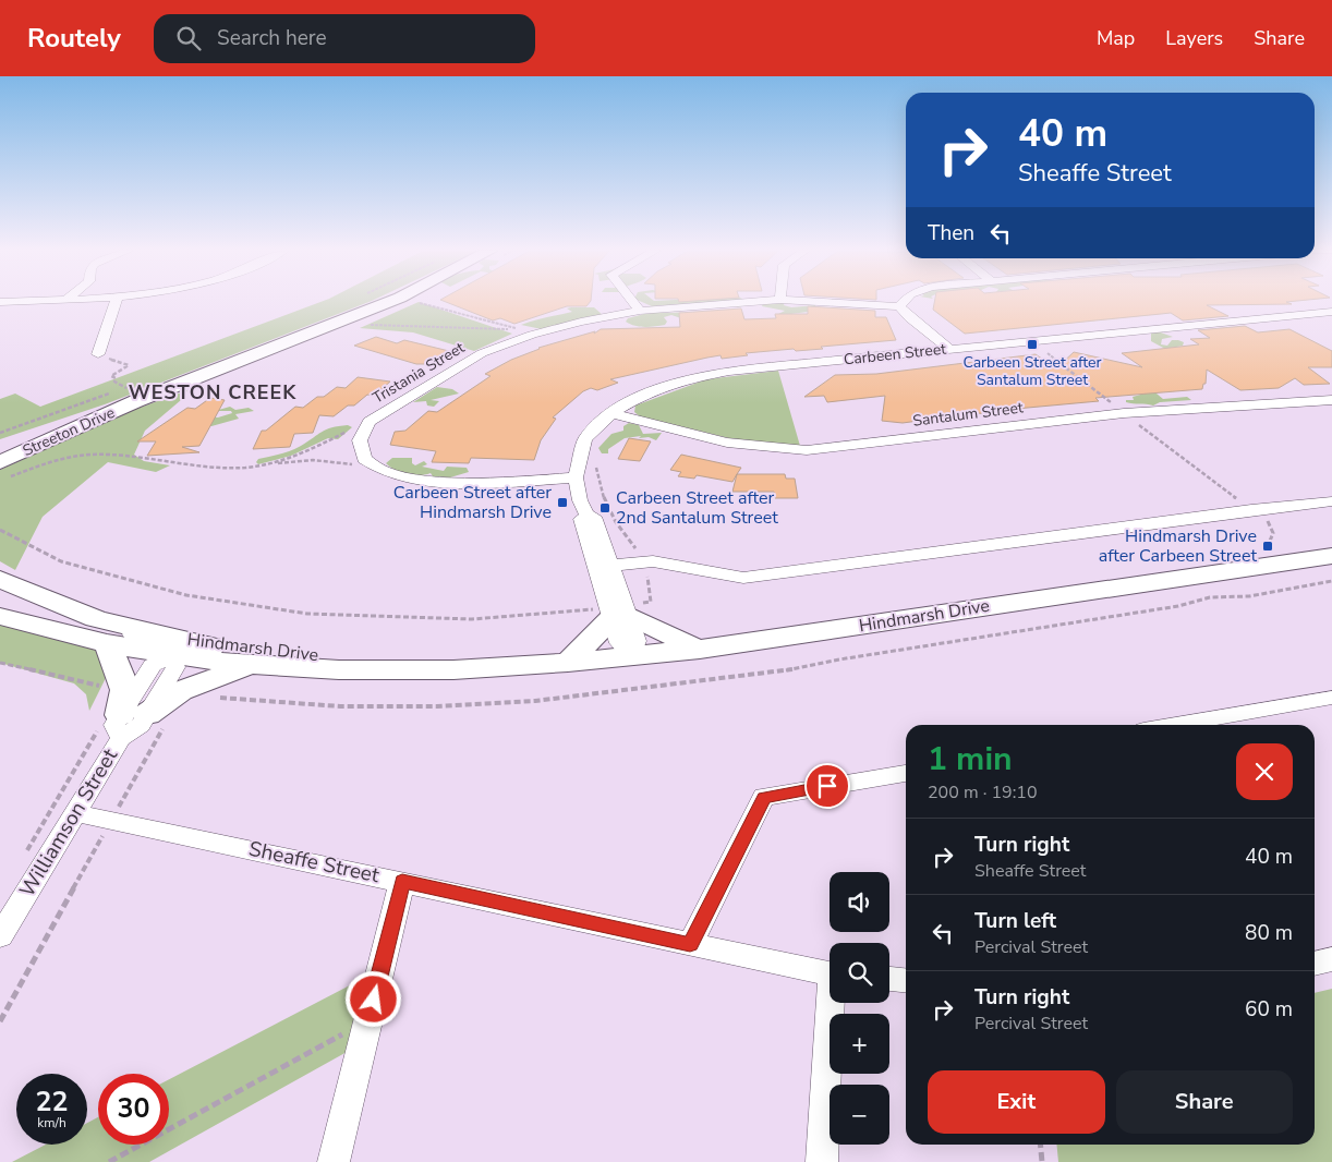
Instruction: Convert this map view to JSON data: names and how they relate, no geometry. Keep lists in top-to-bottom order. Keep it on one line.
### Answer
{"streets":{"main road":["Streeton Drive","Hindmarsh Drive"],"street":["Carbeen Street","Tristania Street","Santalum Street","Williamson Street","Sheaffe Street"]},"crossings":[["Carbeen Street","Tristania Street"],["Carbeen Street","Santalum Street"],["Carbeen Street","Hindmarsh Drive"],["Hindmarsh Drive","Williamson Street"],["Williamson Street","Sheaffe Street"]],"districts":["WESTON CREEK"],"places":{"transit":["Carbeen Street after Santalum Street","Carbeen Street after Hindmarsh Drive","Carbeen Street after 2nd Santalum Street","Hindmarsh Drive after Carbeen Street"]},"page":{"header":"Routely","search":"Search here","nav":["Map","Layers","Share"],"turn":["40 m","Sheaffe Street"],"then":"Then","heading":["1 min","200 m · 19:10"],"list":[{"name":"Turn right","note":"Sheaffe Street","value":"40 m"},{"name":"Turn left","note":"Percival Street","value":"80 m"},{"name":"Turn right","note":"Percival Street","value":"60 m"}],"map_buttons":["+","−"],"buttons":["Exit","Share"],"speed":"22 km/h","limit":"30"}}
